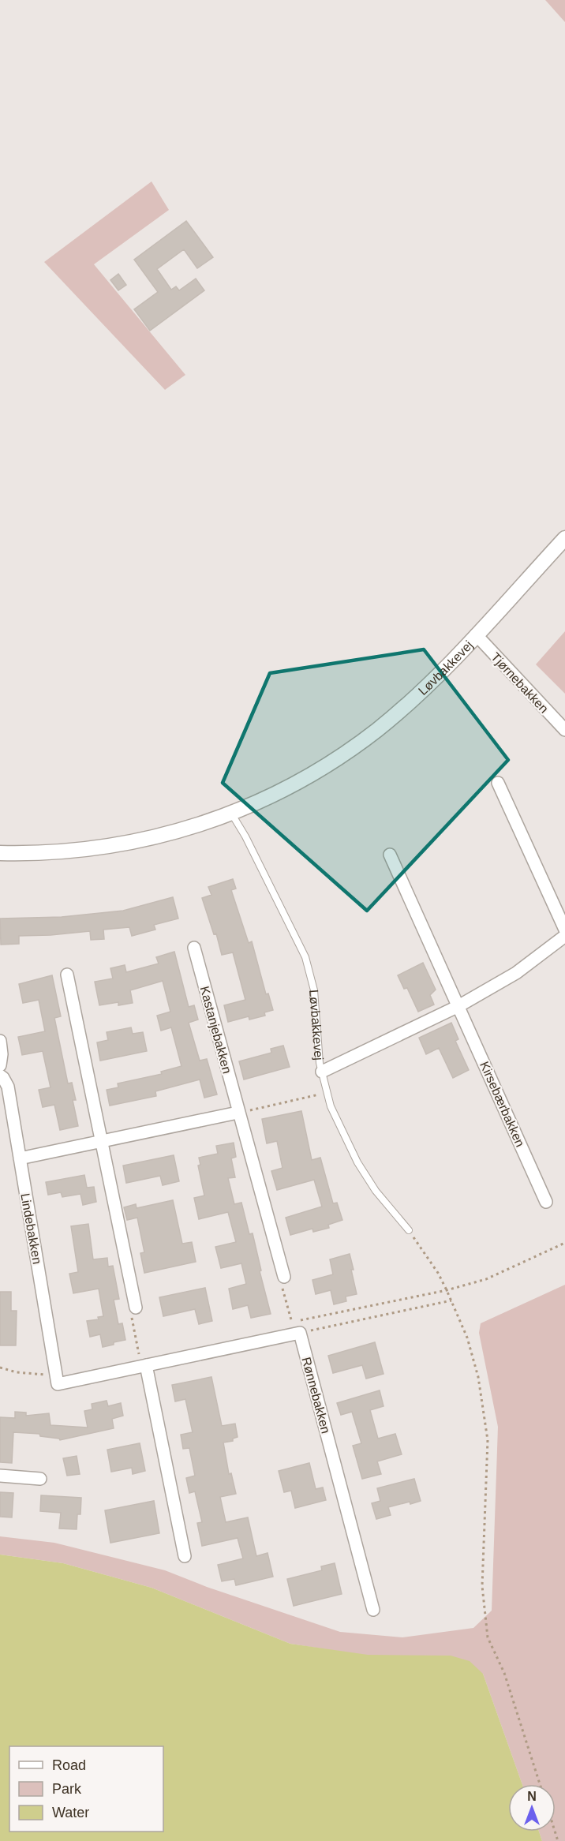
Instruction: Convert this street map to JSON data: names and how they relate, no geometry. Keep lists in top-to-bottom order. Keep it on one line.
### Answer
{"streets":{"street":["Løvbakkevej","Tjørnebakken","Kastanjebakken","Kirsebærbakken","Lindebakken","Rønnebakken"]},"crossings":[["Løvbakkevej","Tjørnebakken"]],"legend":["Road","Park","Water"],"north":"top"}
